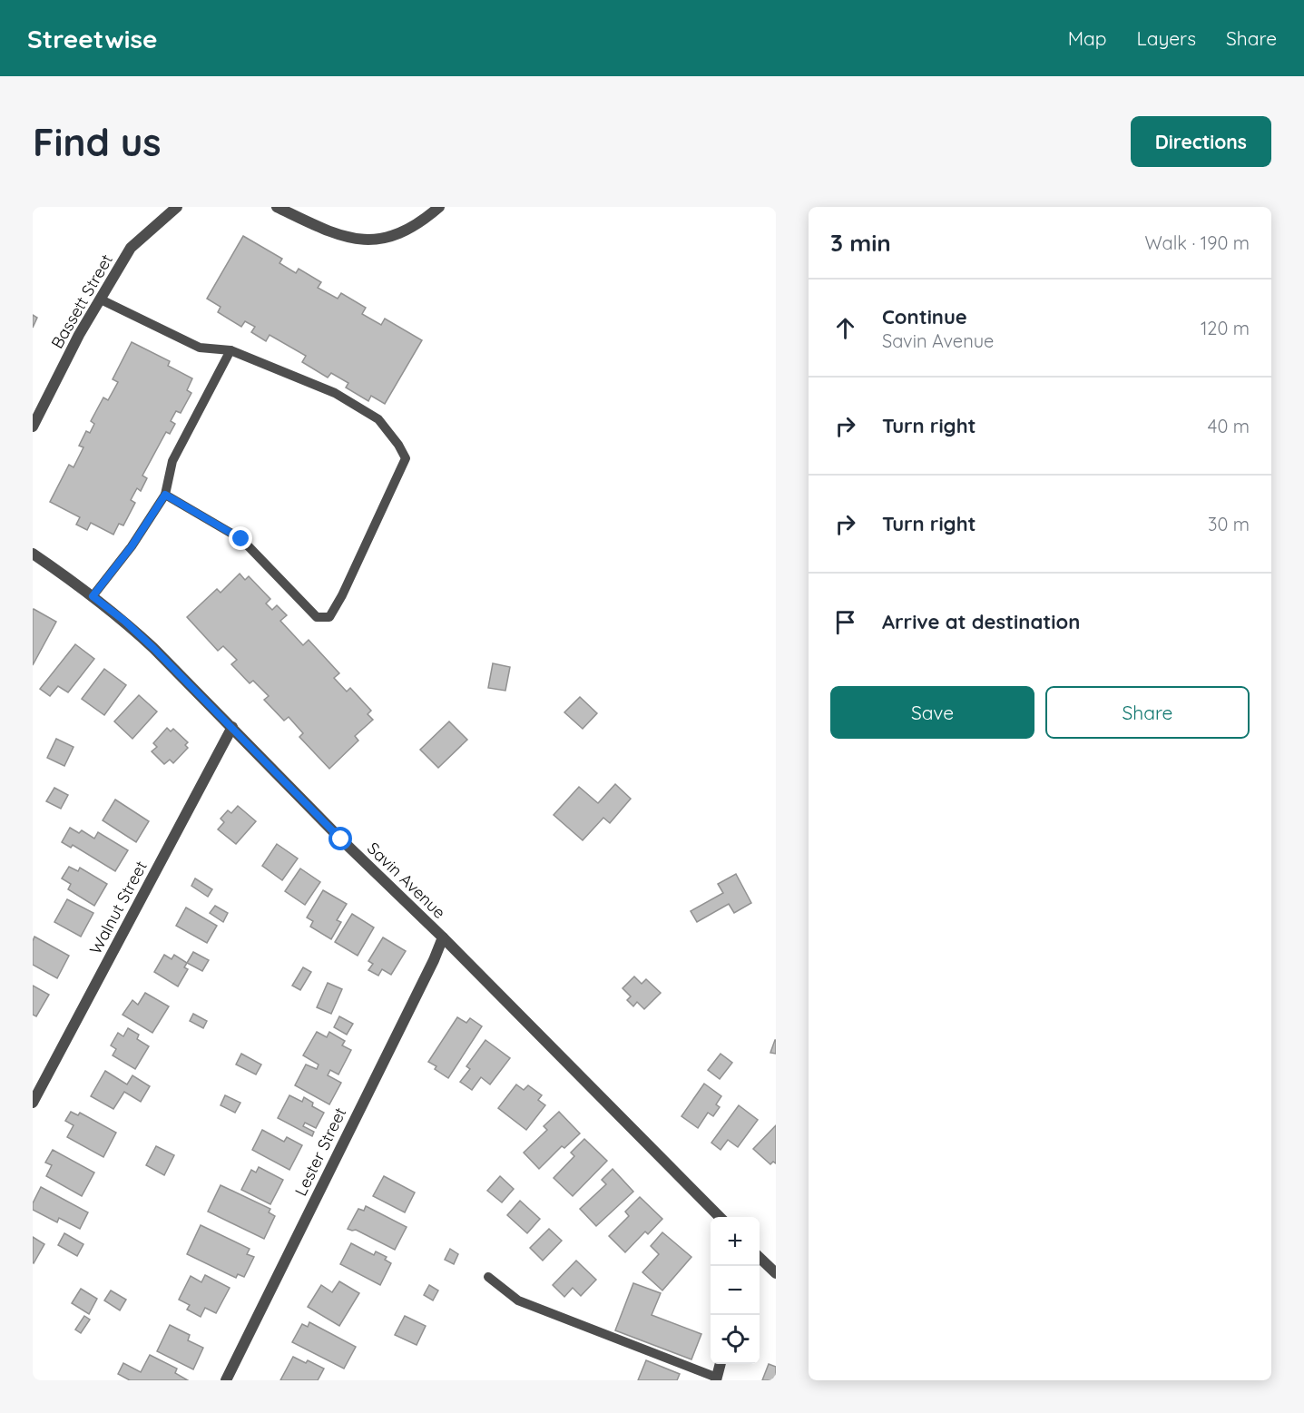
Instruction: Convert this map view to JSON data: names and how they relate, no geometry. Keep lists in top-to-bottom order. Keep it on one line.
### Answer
{"streets":{"street":["Bassett Street","Savin Avenue","Walnut Street","Lester Street"]},"crossings":[["Savin Avenue","Walnut Street"],["Savin Avenue","Lester Street"]],"page":{"header":"Streetwise","nav":["Map","Layers","Share"],"buttons":["Directions",["Save","Share"]],"title":"Find us","heading":["3 min","Walk · 190 m"],"list":[["Continue","Savin Avenue","120 m"],["Turn right","40 m"],["Turn right","30 m"],"Arrive at destination"],"map_buttons":["+","−"]}}
